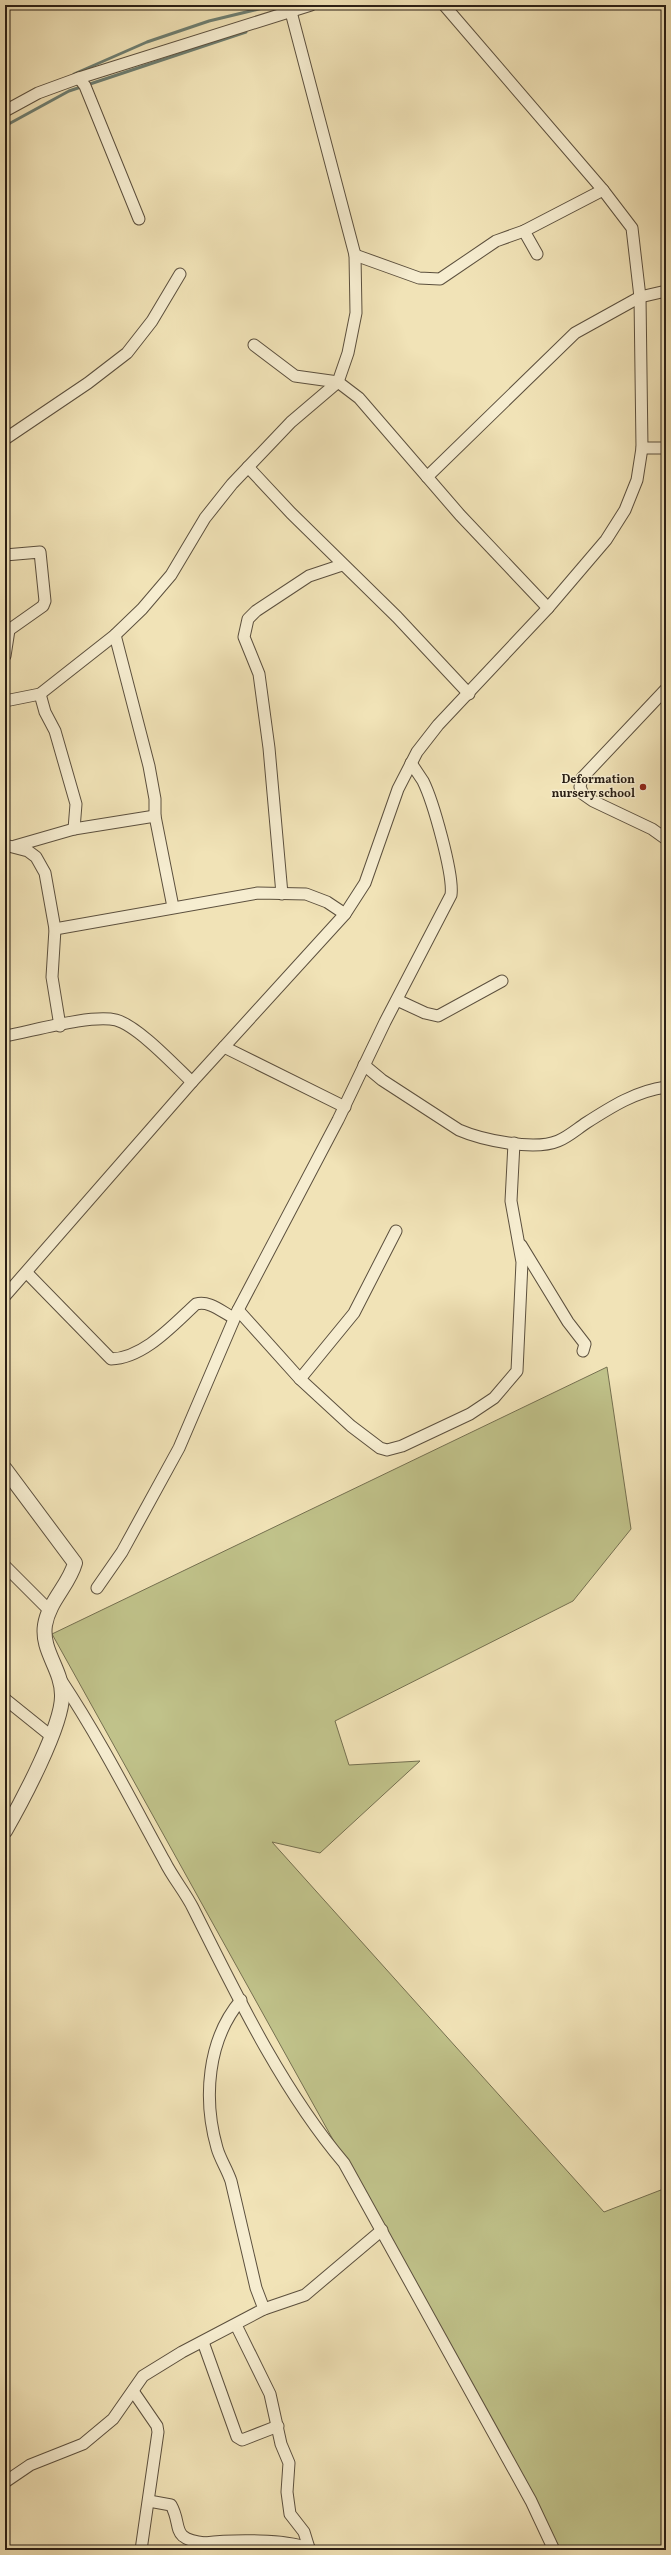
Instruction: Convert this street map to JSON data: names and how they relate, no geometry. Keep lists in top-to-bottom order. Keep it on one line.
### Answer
{"places":["Deformation nursery school"]}
